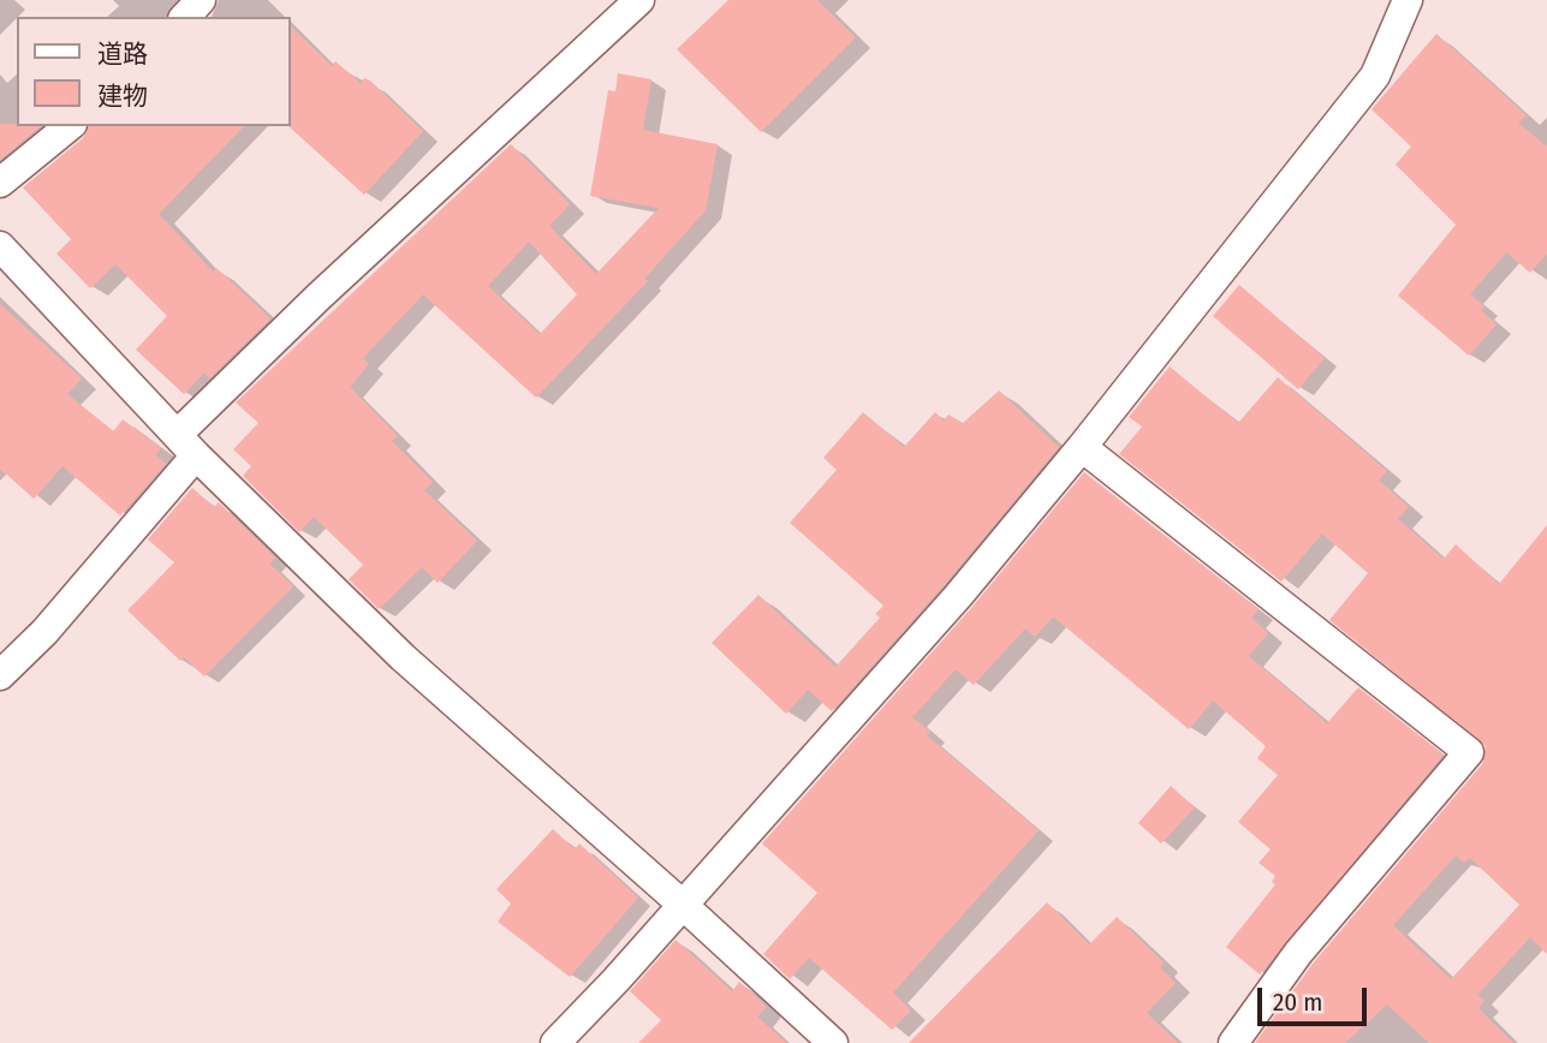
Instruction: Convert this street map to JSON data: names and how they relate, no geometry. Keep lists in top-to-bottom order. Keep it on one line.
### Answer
{"legend":["道路","建物"],"scale_bar":"20 m"}
